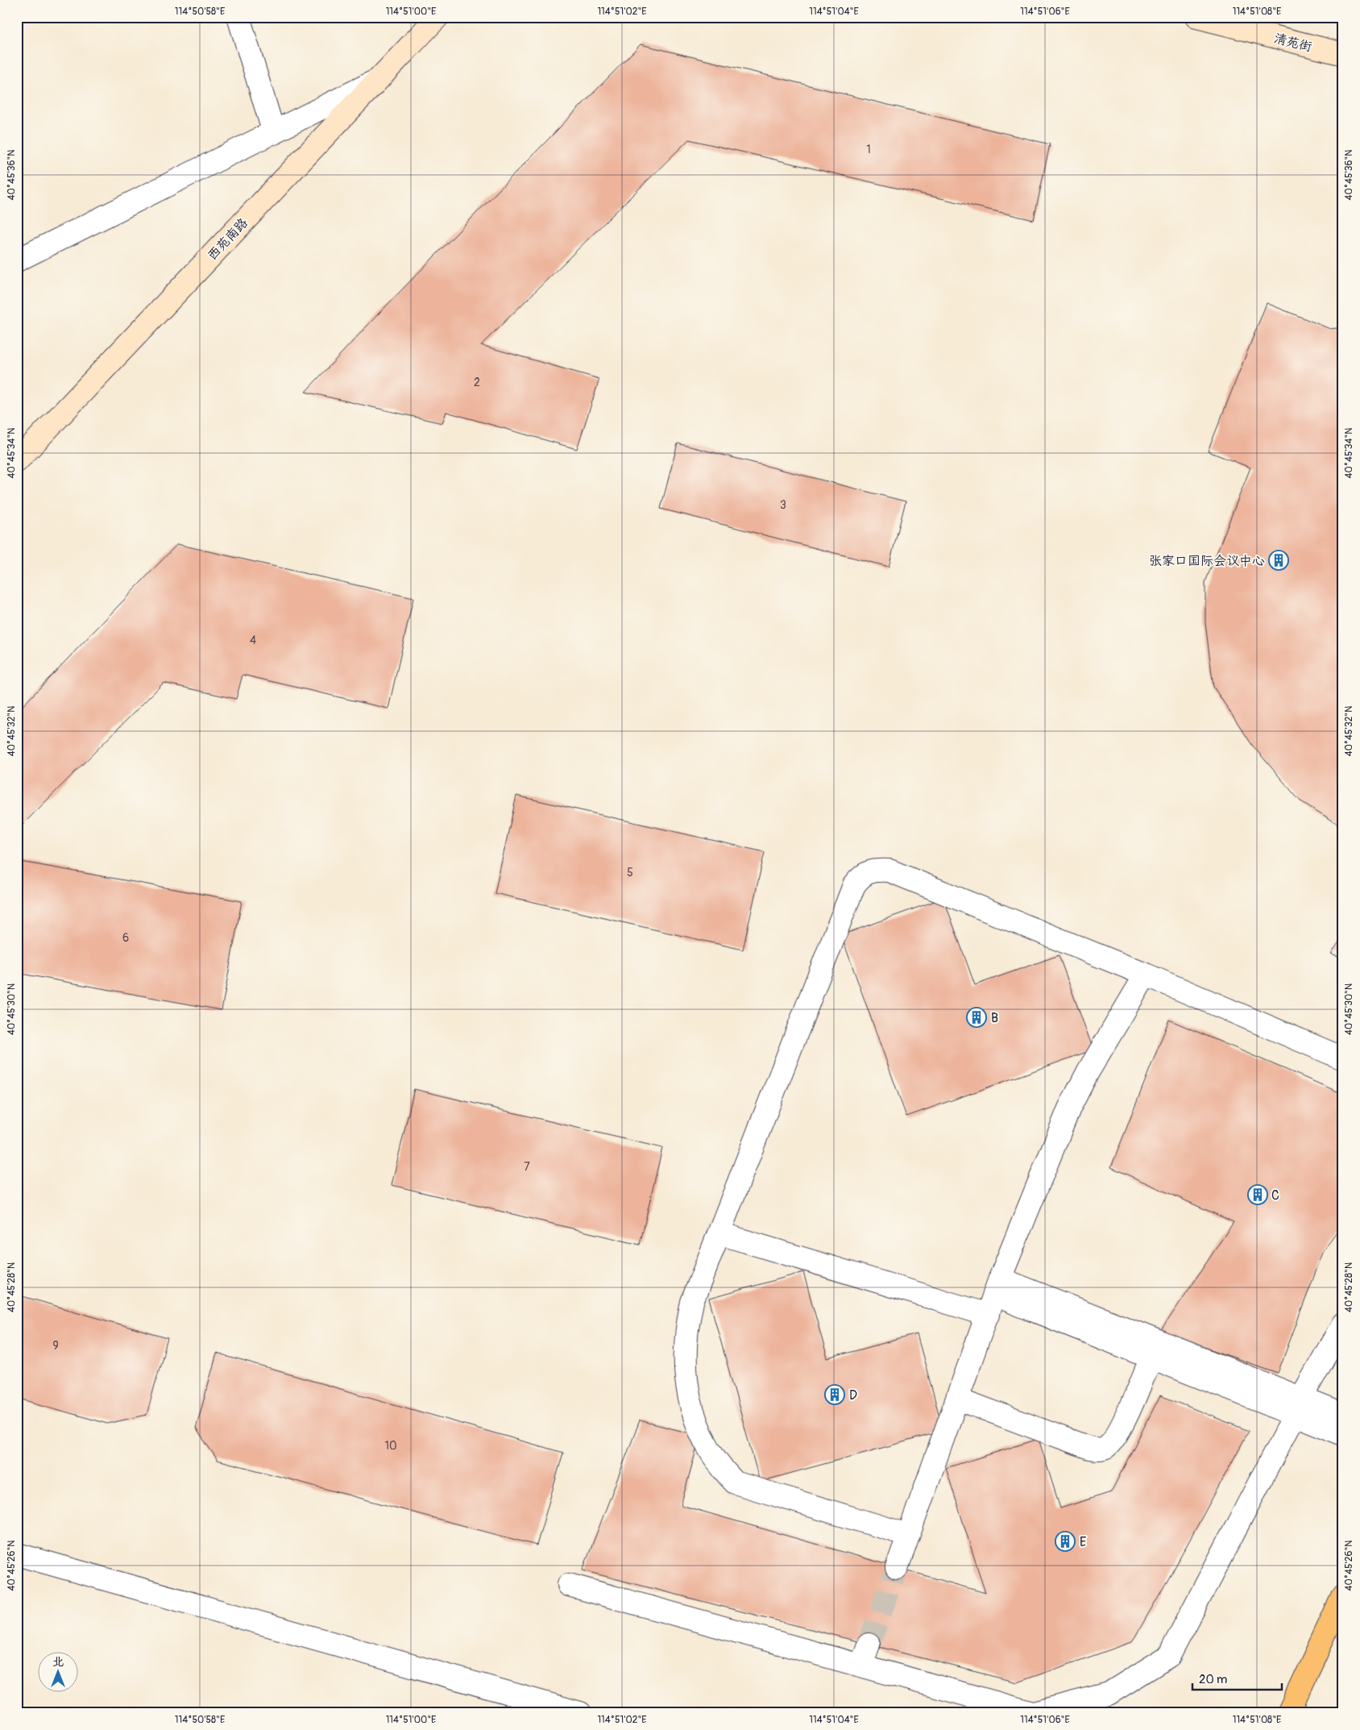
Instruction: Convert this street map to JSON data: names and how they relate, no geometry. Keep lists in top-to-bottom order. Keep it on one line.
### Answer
{"streets":{"main road":["清苑街","西苑南路"]},"places":{"building":["张家口国际会议中心","B","C","D","E"]},"house_numbers":["1","2","3","4","5","6","7","9","10"],"scale_bar":"20 m","north":"top","coordinates":["114°50'58\"E","114°51'00\"E","114°51'02\"E","114°51'04\"E","114°51'06\"E","114°51'08\"E","40°45'36\"N","40°45'34\"N","40°45'32\"N","40°45'30\"N","40°45'28\"N","40°45'26\"N"]}
